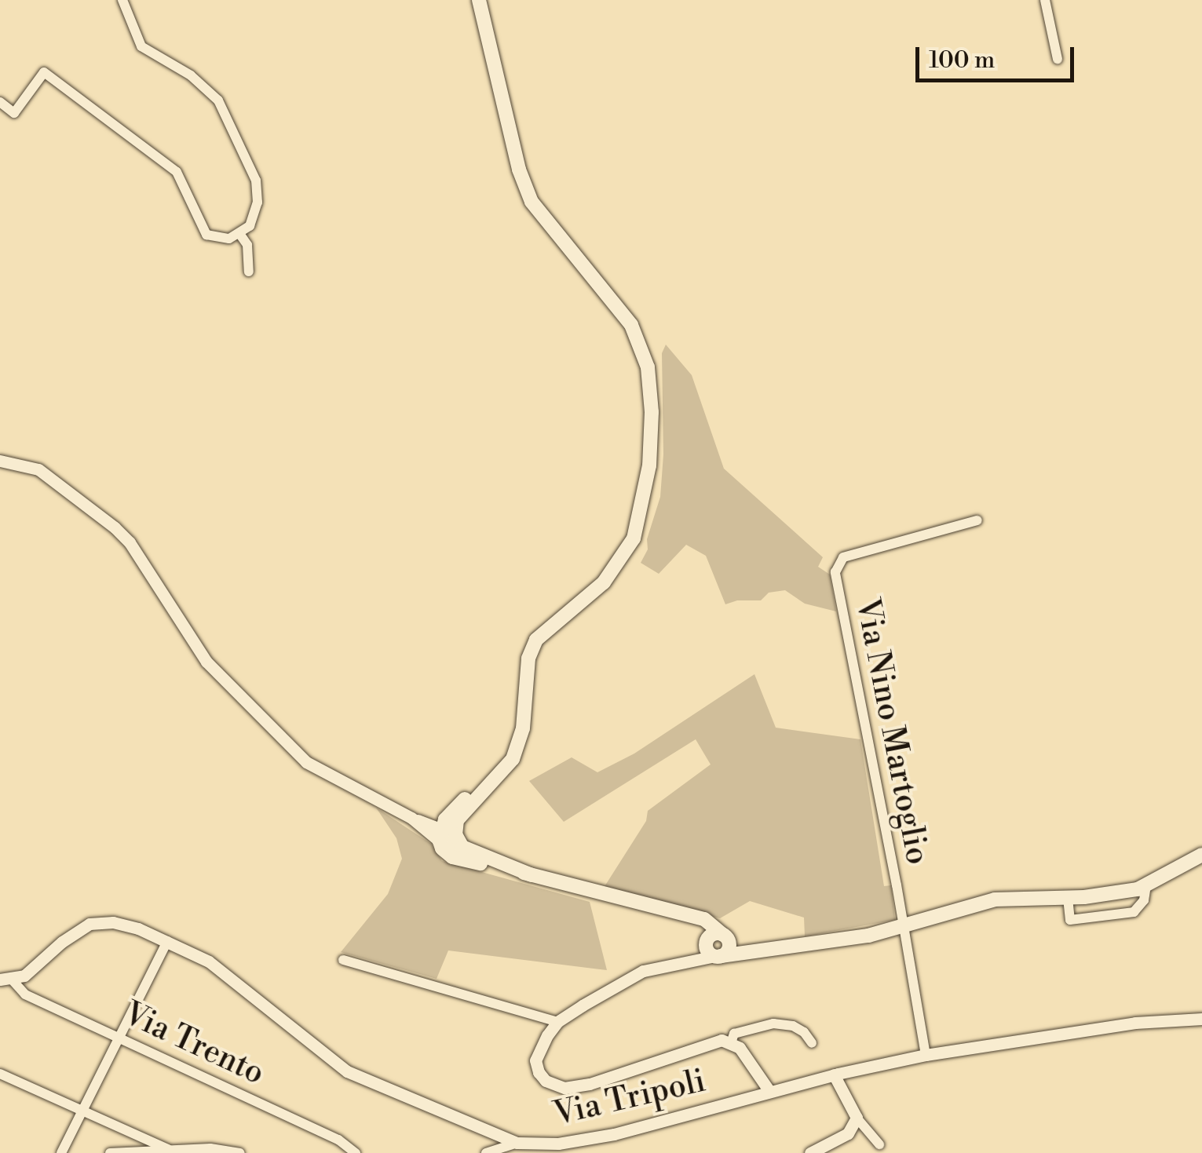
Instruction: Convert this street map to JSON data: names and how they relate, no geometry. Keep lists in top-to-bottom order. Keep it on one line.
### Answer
{"streets":{"street":["Via Nino Martoglio","Via Trento","Via Tripoli"]},"crossings":[["Via Nino Martoglio","Via Tripoli"],["Via Trento","Via Tripoli"]],"scale_bar":"100 m"}
